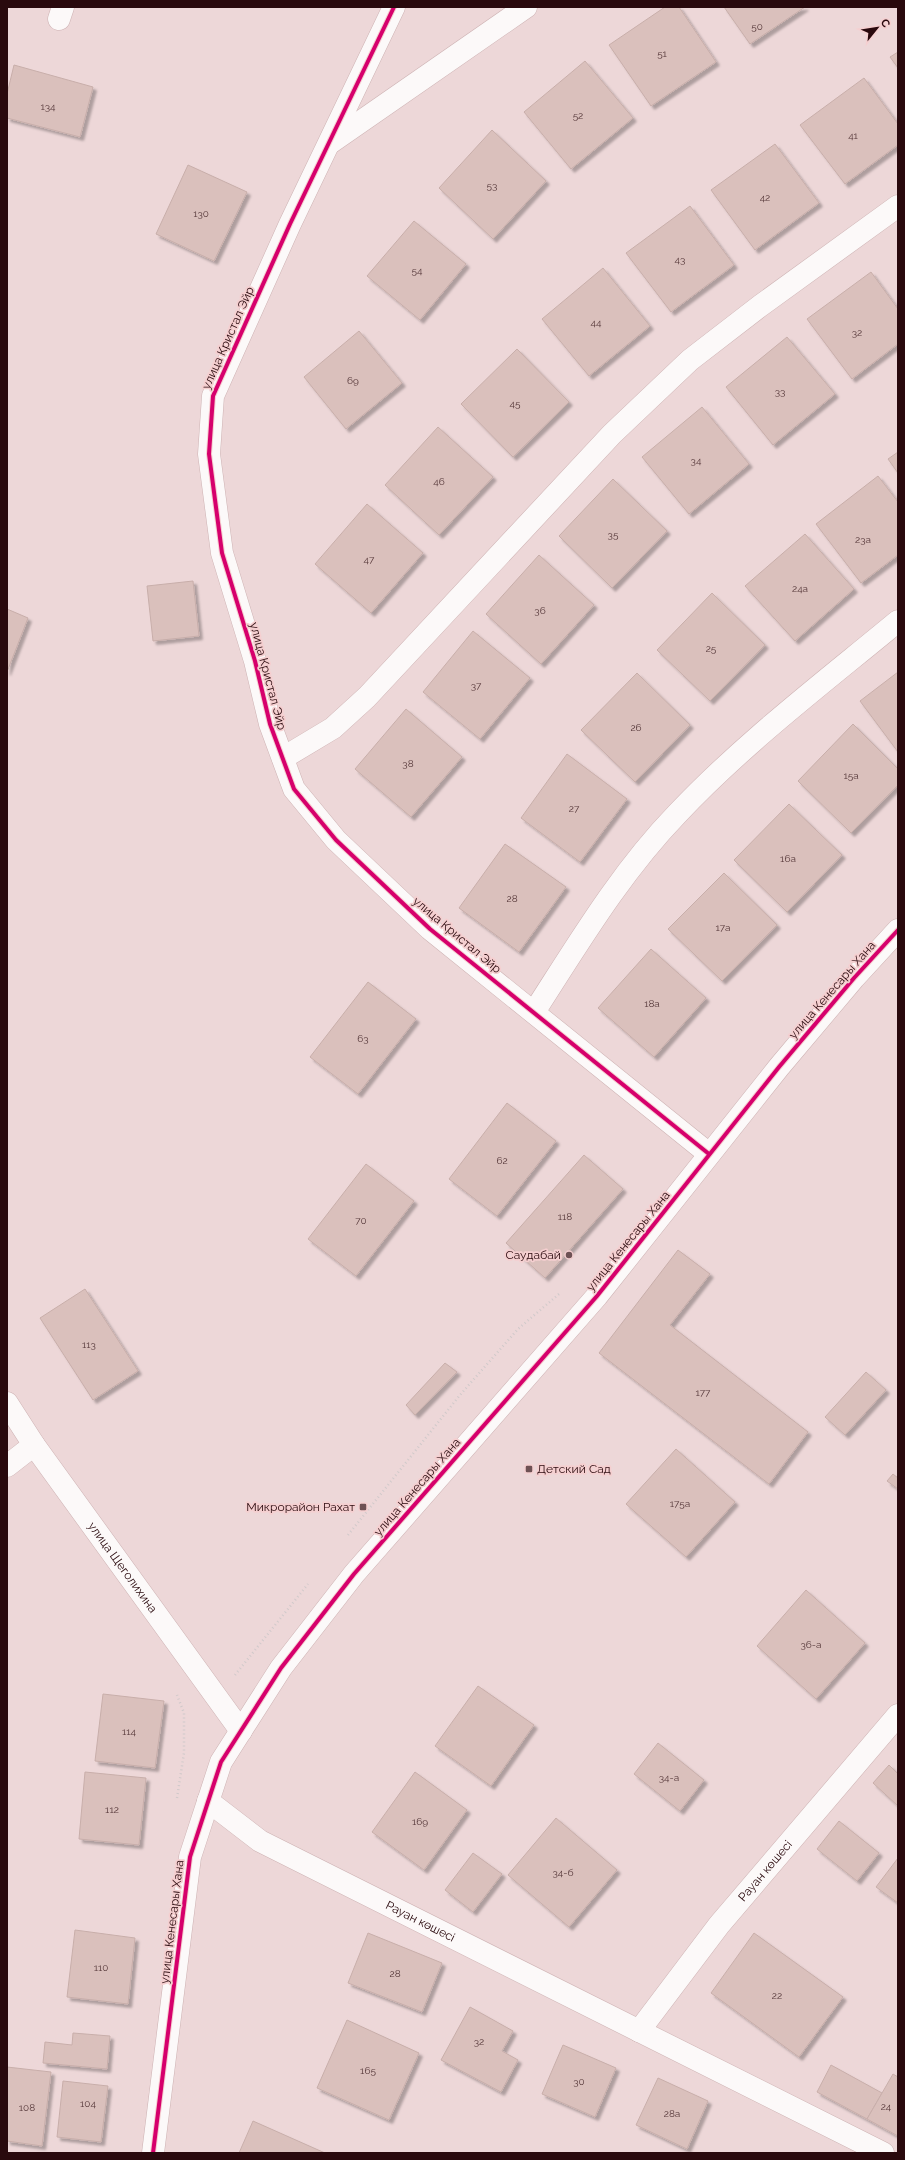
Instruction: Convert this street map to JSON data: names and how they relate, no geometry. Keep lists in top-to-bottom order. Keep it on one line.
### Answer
{"streets":{"street":["улица Кристал Эйр","улица Кенесары Хана","улица Щеголихина","Рауан көшесі"]},"crossings":[["улица Кристал Эйр","улица Кенесары Хана"],["улица Кенесары Хана","улица Щеголихина"],["улица Кенесары Хана","Рауан көшесі"]],"places":{"other":["Саудабай"],"transit":["Детский Сад","Микрорайон Рахат"]},"house_numbers":["50","51","134","52","41","53","42","130","43","54","44","32","69","33","45","34","46","35","23а","47","24а","36","25","37","26","38","15а","27","16а","28","17а","18а","63","62","118","70","113","177","175а","36-а","114","34-а","112","169","34-б","110","28","22","32","165","30","104","24","108","28а"],"north":"top right"}
